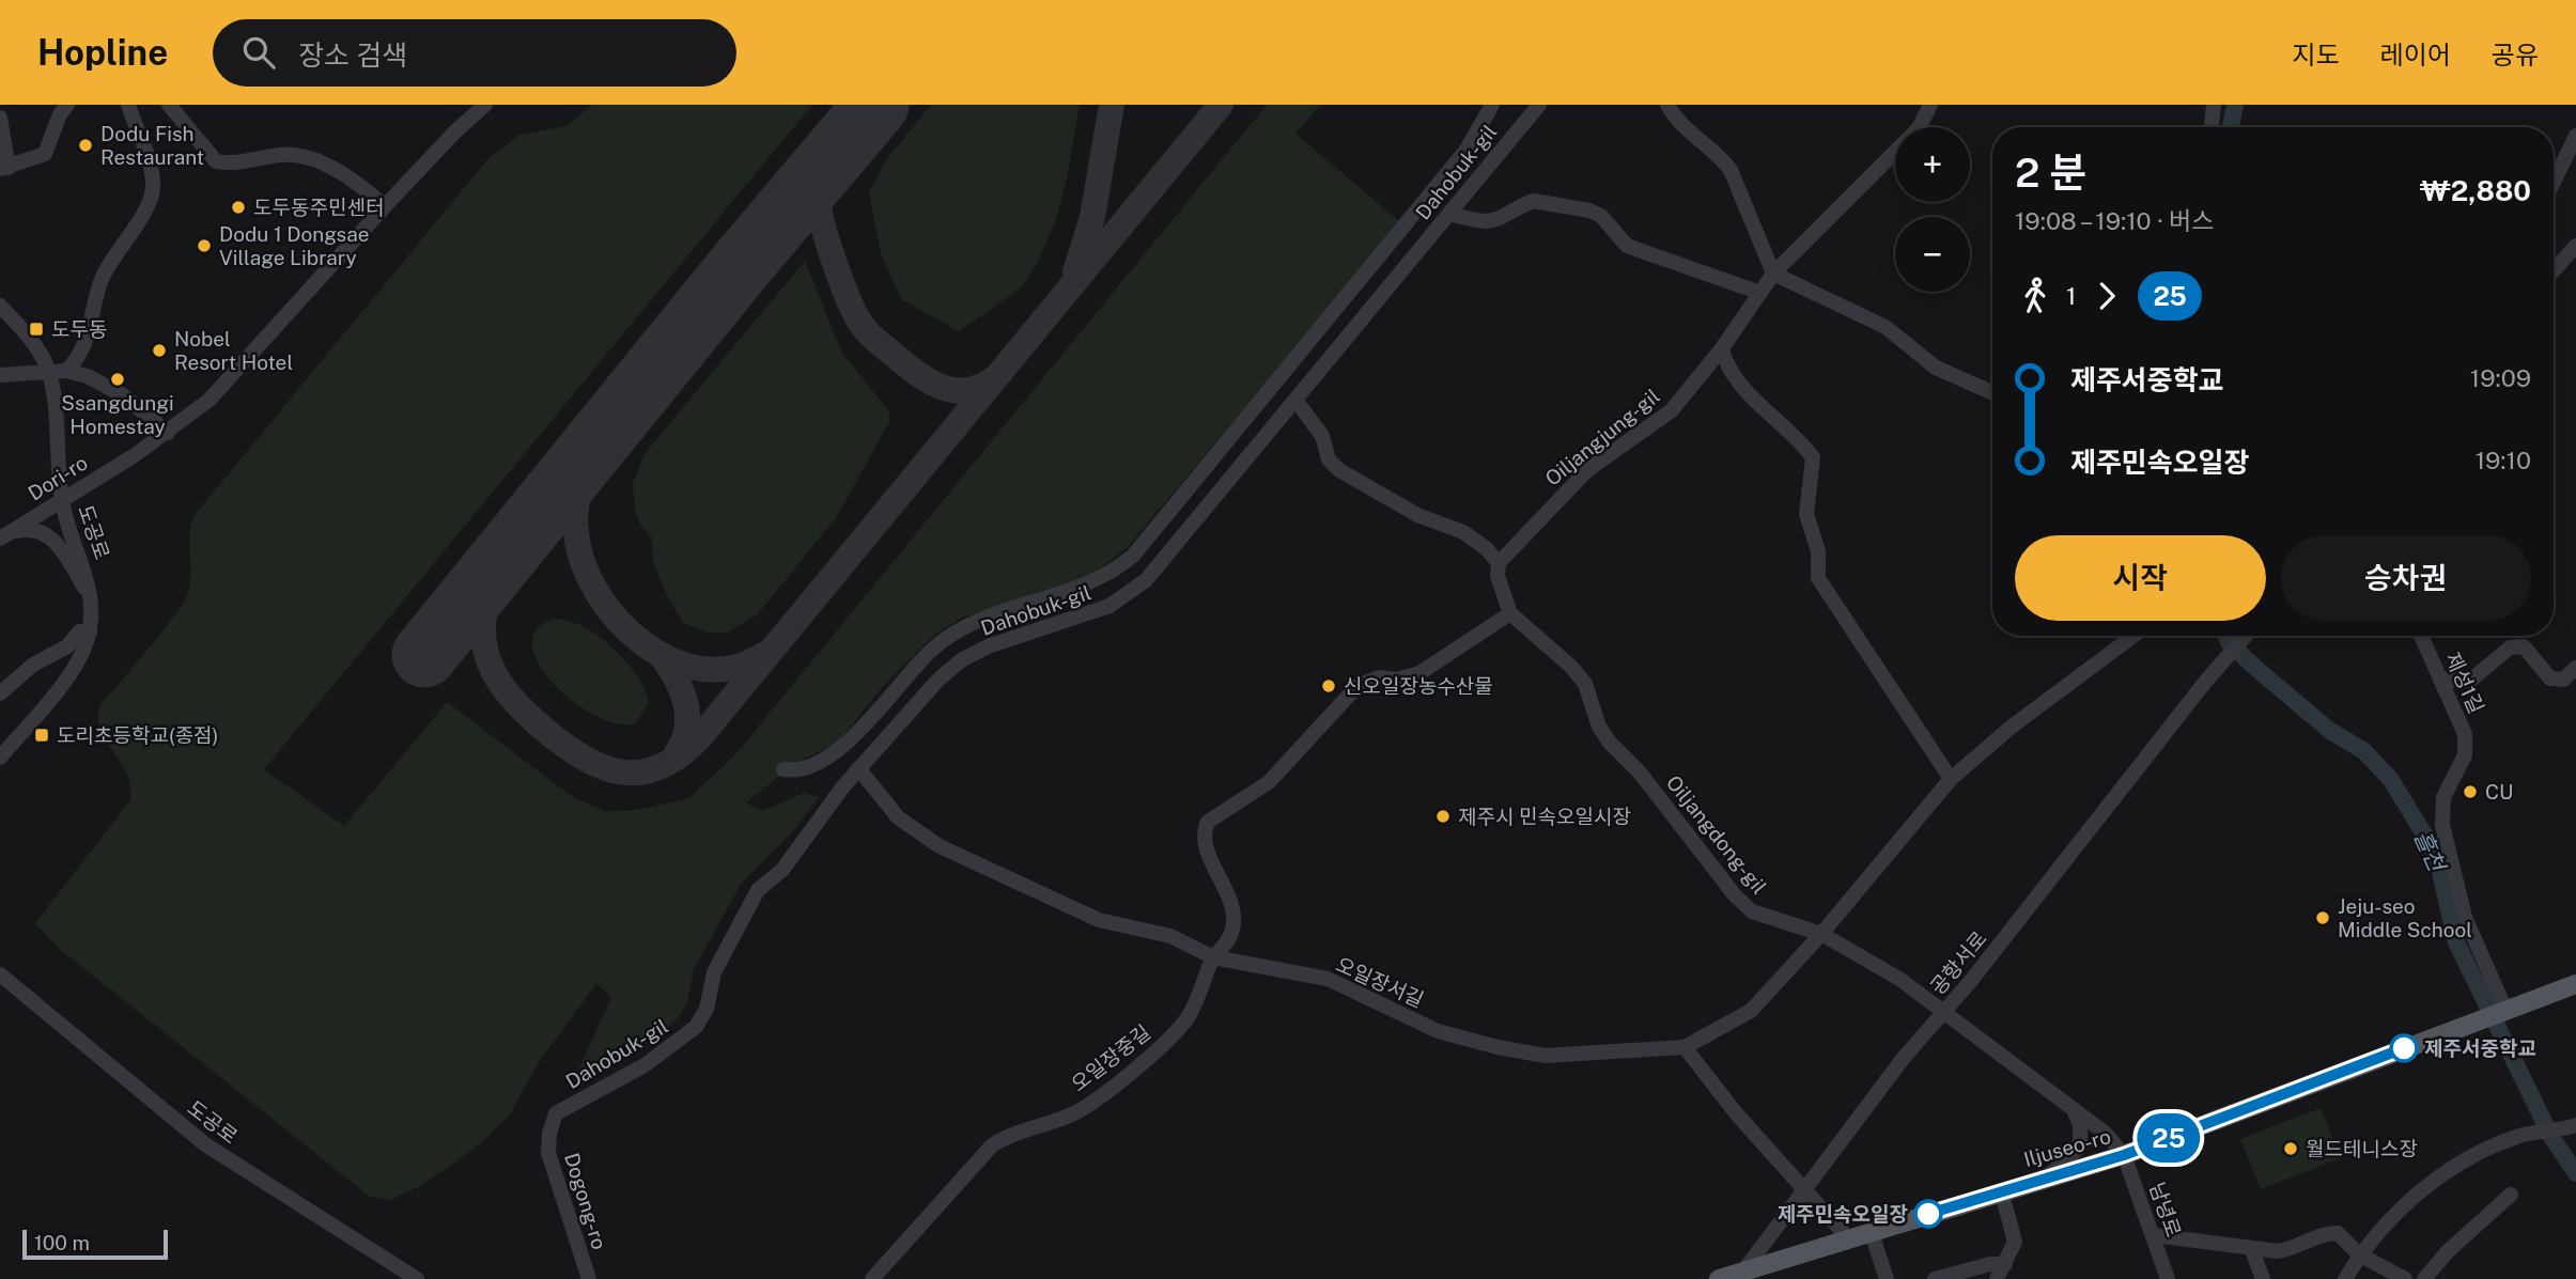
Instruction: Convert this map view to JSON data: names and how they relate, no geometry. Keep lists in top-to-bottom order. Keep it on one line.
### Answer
{"streets":{"main road":["Iljuseo-ro"],"street":["Dahobuk-gil","Oiljangjung-gil","Dori-ro","도공로","제성1길","Oiljangdong-gil","공항서로","오일장서길","오일장중길","Dogong-ro","남녕로"]},"crossings":[["Dahobuk-gil","오일장서길"],["Dahobuk-gil","Dogong-ro"],["Dori-ro","도공로"],["제성1길","Iljuseo-ro"],["Oiljangdong-gil","공항서로"],["Oiljangdong-gil","Iljuseo-ro"],["Oiljangdong-gil","남녕로"],["공항서로","Iljuseo-ro"],["오일장서길","오일장중길"],["Iljuseo-ro","남녕로"]],"water":["흘천"],"places":{"other":["Dodu Fish Restaurant","도두동주민센터","Dodu 1 Dongsae Village Library","Nobel Resort Hotel","Ssangdungi Homestay","신오일장농수산물","CU","제주시 민속오일시장","Jeju-seo Middle School","제주서중학교","월드테니스장","제주민속오일장"],"transit":["도두동","도리초등학교(종점)"]},"lines":["bus line 25"],"scale_bar":"100 m","page":{"header":"Hopline","search":"장소 검색","nav":["지도","레이어","공유"],"on_map":"25","map_buttons":["+","−"],"heading":["2 분","19:08 – 19:10 · 버스","₩2,880"],"legs":["1","25"],"list":[{"name":"제주서중학교","value":"19:09"},{"name":"제주민속오일장","value":"19:10"}],"buttons":["시작","승차권"],"scale":"100 m"}}
